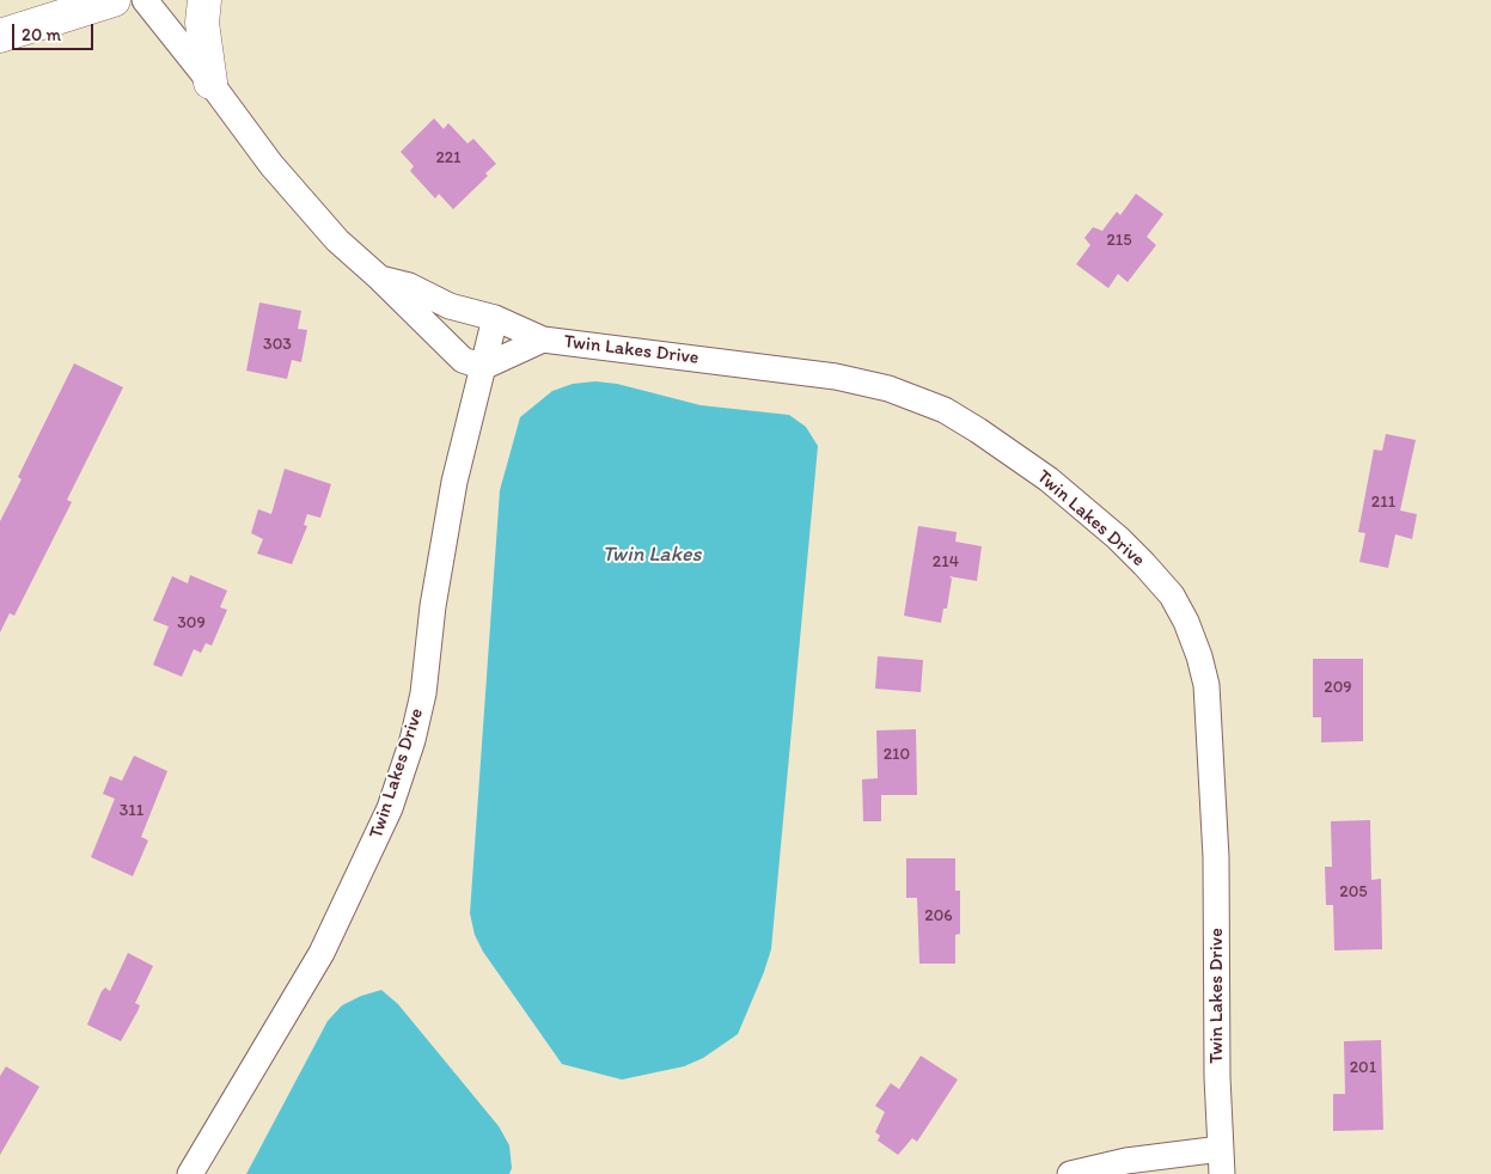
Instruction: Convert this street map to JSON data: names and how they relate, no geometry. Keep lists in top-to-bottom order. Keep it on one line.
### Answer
{"streets":{"street":["Twin Lakes Drive"]},"water":["Twin Lakes"],"house_numbers":["221","215","303","211","214","309","209","210","311","205","206","201"],"scale_bar":"20 m"}
